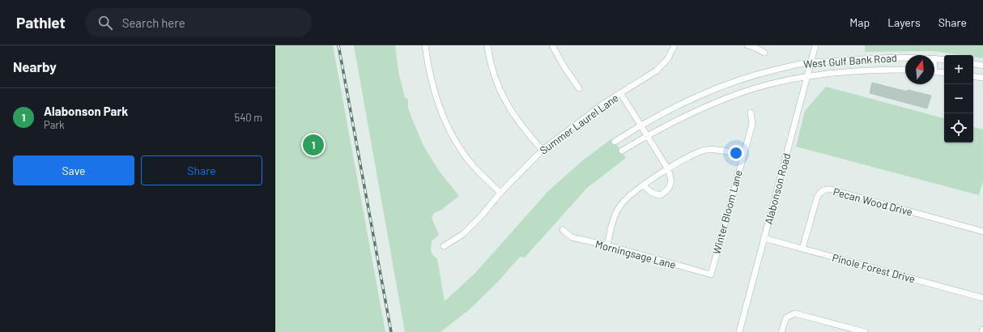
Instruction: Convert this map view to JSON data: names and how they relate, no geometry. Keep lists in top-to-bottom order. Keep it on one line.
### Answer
{"streets":{"street":["West Gulf Bank Road","Summer Laurel Lane","Alabonson Road","Pecan Wood Drive","Winter Bloom Lane","Morningsage Lane","Pinole Forest Drive"]},"crossings":[["West Gulf Bank Road","Alabonson Road"],["Alabonson Road","Pinole Forest Drive"],["Pecan Wood Drive","Pinole Forest Drive"],["Winter Bloom Lane","Morningsage Lane"]],"north":"top","page":{"header":"Pathlet","search":"Search here","nav":["Map","Layers","Share"],"heading":"Nearby","map_buttons":["+","−"],"list":[{"mark":"1","name":"Alabonson Park","note":"Park","value":"540 m"}],"pins":"1","buttons":["Save","Share"]}}
